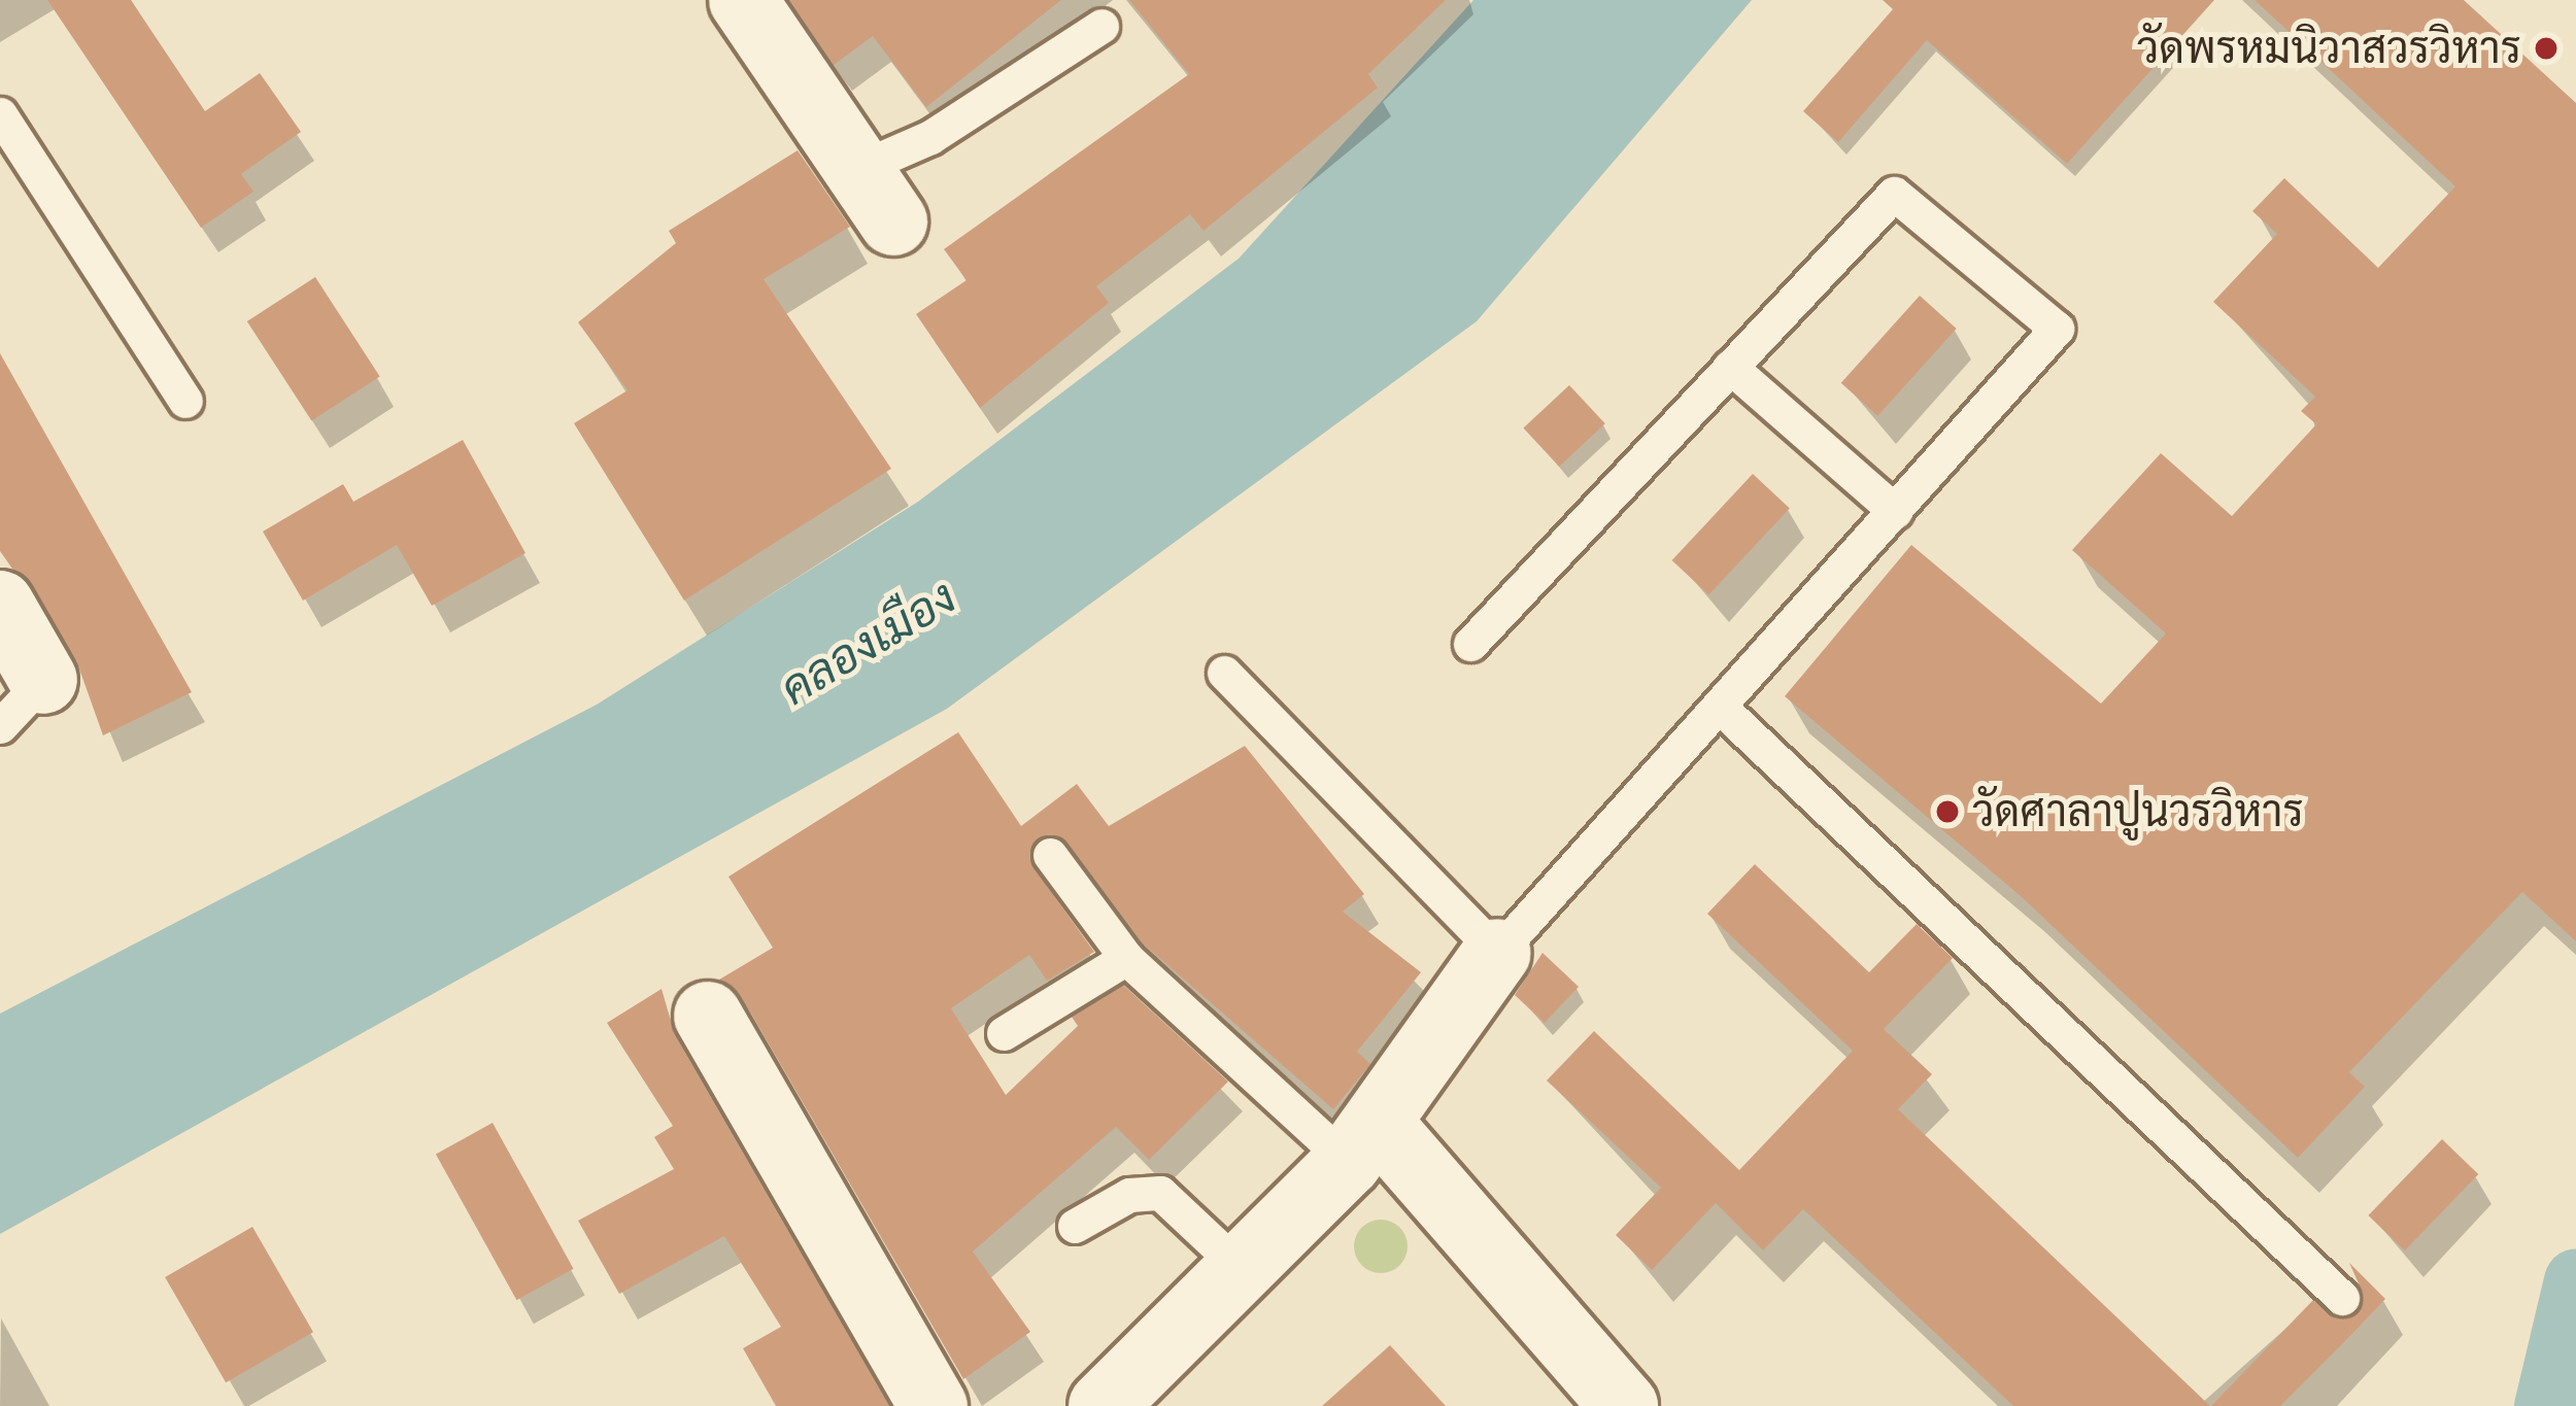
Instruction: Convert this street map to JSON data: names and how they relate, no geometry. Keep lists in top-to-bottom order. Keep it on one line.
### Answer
{"water":["คลองเมือง"],"places":["วัดพรหมนิวาสวรวิหาร","วัดศาลาปูนวรวิหาร"]}
